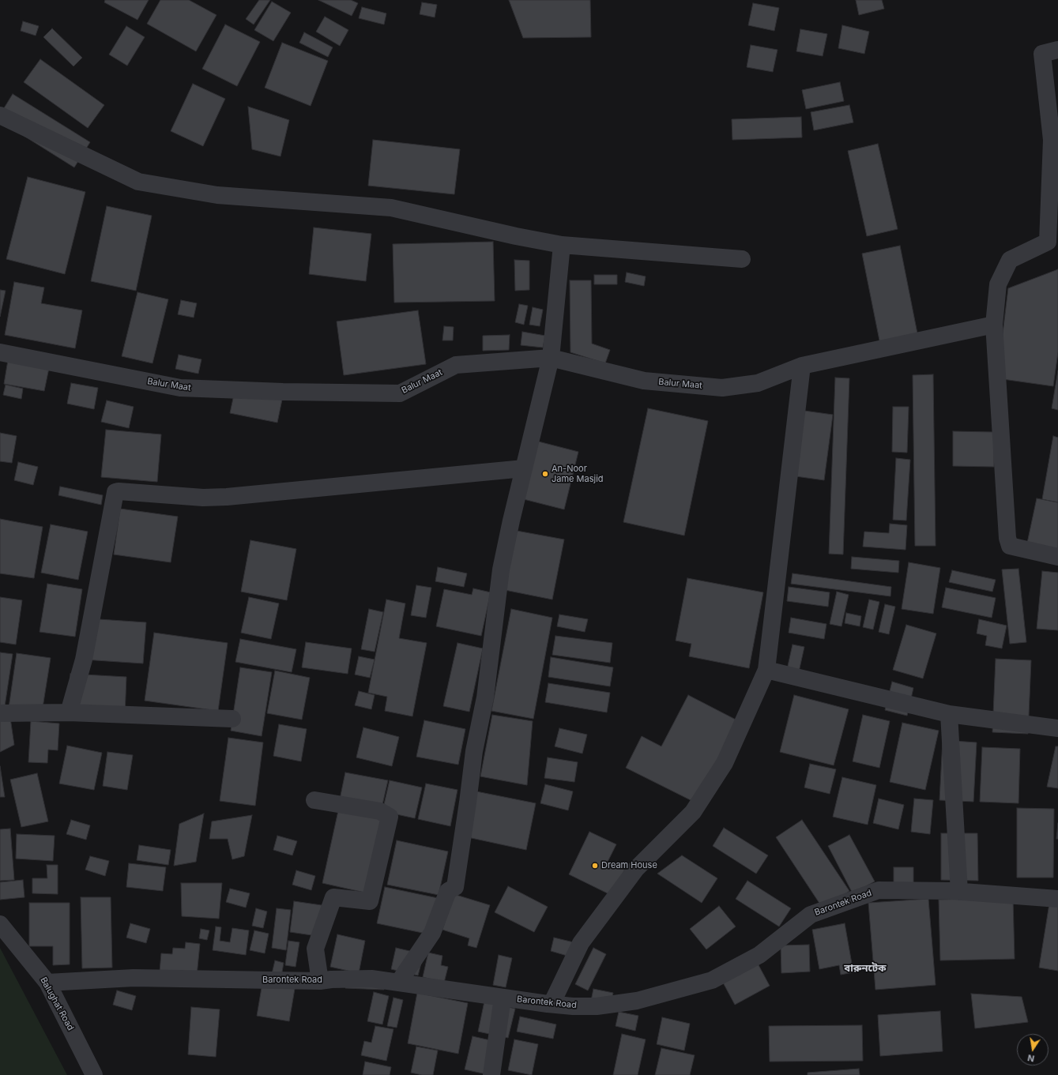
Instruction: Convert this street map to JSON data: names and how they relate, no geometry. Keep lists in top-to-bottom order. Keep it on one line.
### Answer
{"streets":{"street":["Balur Maat","Barontek Road","Balughat Road"]},"crossings":[["Barontek Road","Balughat Road"]],"districts":["বারুনটেক"],"places":["An-Noor Jame Masjid","Dream House"],"north":"bottom"}
